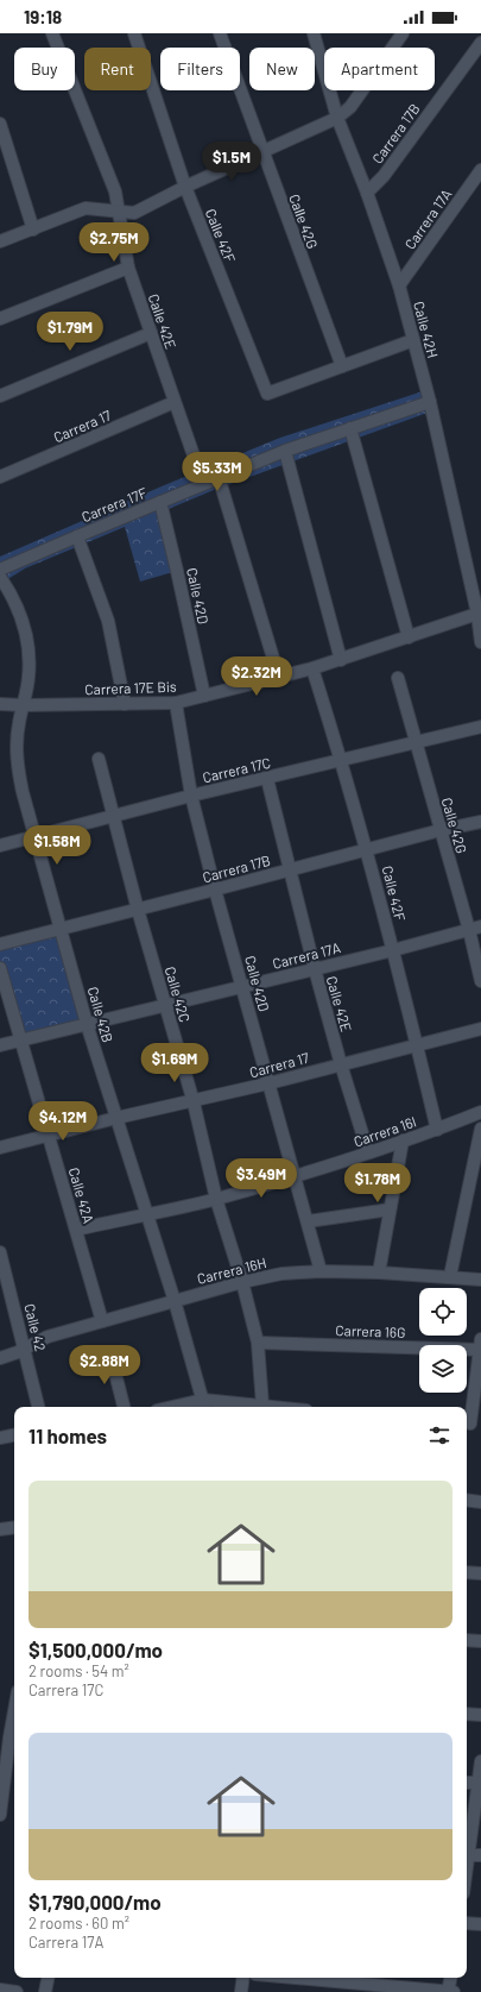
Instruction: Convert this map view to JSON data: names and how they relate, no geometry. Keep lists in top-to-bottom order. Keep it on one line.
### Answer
{"streets":{"street":["Carrera 17B","Carrera 17A","Calle 42G","Calle 42F","Calle 42E","Calle 42H","Carrera 17","Carrera 17F","Calle 42D","Carrera 17E Bis","Carrera 17C","Calle 42C","Calle 42B","Carrera 16I","Calle 42A","Carrera 16H","Calle 42","Carrera 16G"]},"crossings":[["Carrera 17B","Calle 42G"],["Carrera 17B","Calle 42F"],["Carrera 17B","Calle 42E"],["Carrera 17B","Calle 42H"],["Carrera 17B","Calle 42D"],["Carrera 17B","Calle 42C"],["Carrera 17B","Calle 42B"],["Carrera 17A","Calle 42G"],["Carrera 17A","Calle 42F"],["Carrera 17A","Calle 42E"],["Carrera 17A","Calle 42H"],["Carrera 17A","Calle 42D"],["Carrera 17A","Calle 42C"],["Carrera 17A","Calle 42B"],["Carrera 17A","Calle 42A"],["Calle 42G","Calle 42F"],["Calle 42G","Carrera 17C"],["Calle 42F","Carrera 17"],["Calle 42F","Carrera 17E Bis"],["Calle 42F","Carrera 17C"],["Calle 42F","Carrera 16I"],["Calle 42E","Carrera 17"],["Calle 42E","Carrera 17F"],["Calle 42E","Carrera 17C"],["Calle 42E","Carrera 16I"],["Calle 42H","Carrera 17F"],["Calle 42H","Carrera 17E Bis"],["Carrera 17","Calle 42D"],["Carrera 17","Calle 42C"],["Carrera 17","Calle 42B"],["Carrera 17","Calle 42A"],["Carrera 17F","Calle 42D"],["Calle 42D","Carrera 17E Bis"],["Calle 42D","Carrera 17C"],["Calle 42D","Carrera 16I"],["Calle 42D","Carrera 16H"],["Carrera 17E Bis","Calle 42B"],["Carrera 17C","Calle 42C"],["Carrera 17C","Calle 42B"],["Calle 42C","Carrera 16I"],["Calle 42C","Carrera 16H"],["Calle 42C","Carrera 16G"],["Calle 42B","Carrera 16I"],["Calle 42B","Carrera 16H"],["Carrera 16I","Calle 42A"],["Calle 42A","Carrera 16H"],["Carrera 16H","Calle 42"]],"page":{"status":"19:18","chip":["Buy","Rent","Filters","New","Apartment"],"price":["$1.5M","$2.75M","$1.79M","$5.33M","$2.32M","$1.58M","$1.69M","$4.12M","$3.49M","$1.78M","$2.88M"],"heading":"11 homes","list":[{"name":"$1,500,000/mo","note":"2 rooms · 54 m² · Carrera 17C"},{"name":"$1,790,000/mo","note":"2 rooms · 60 m² · Carrera 17A"}]}}
